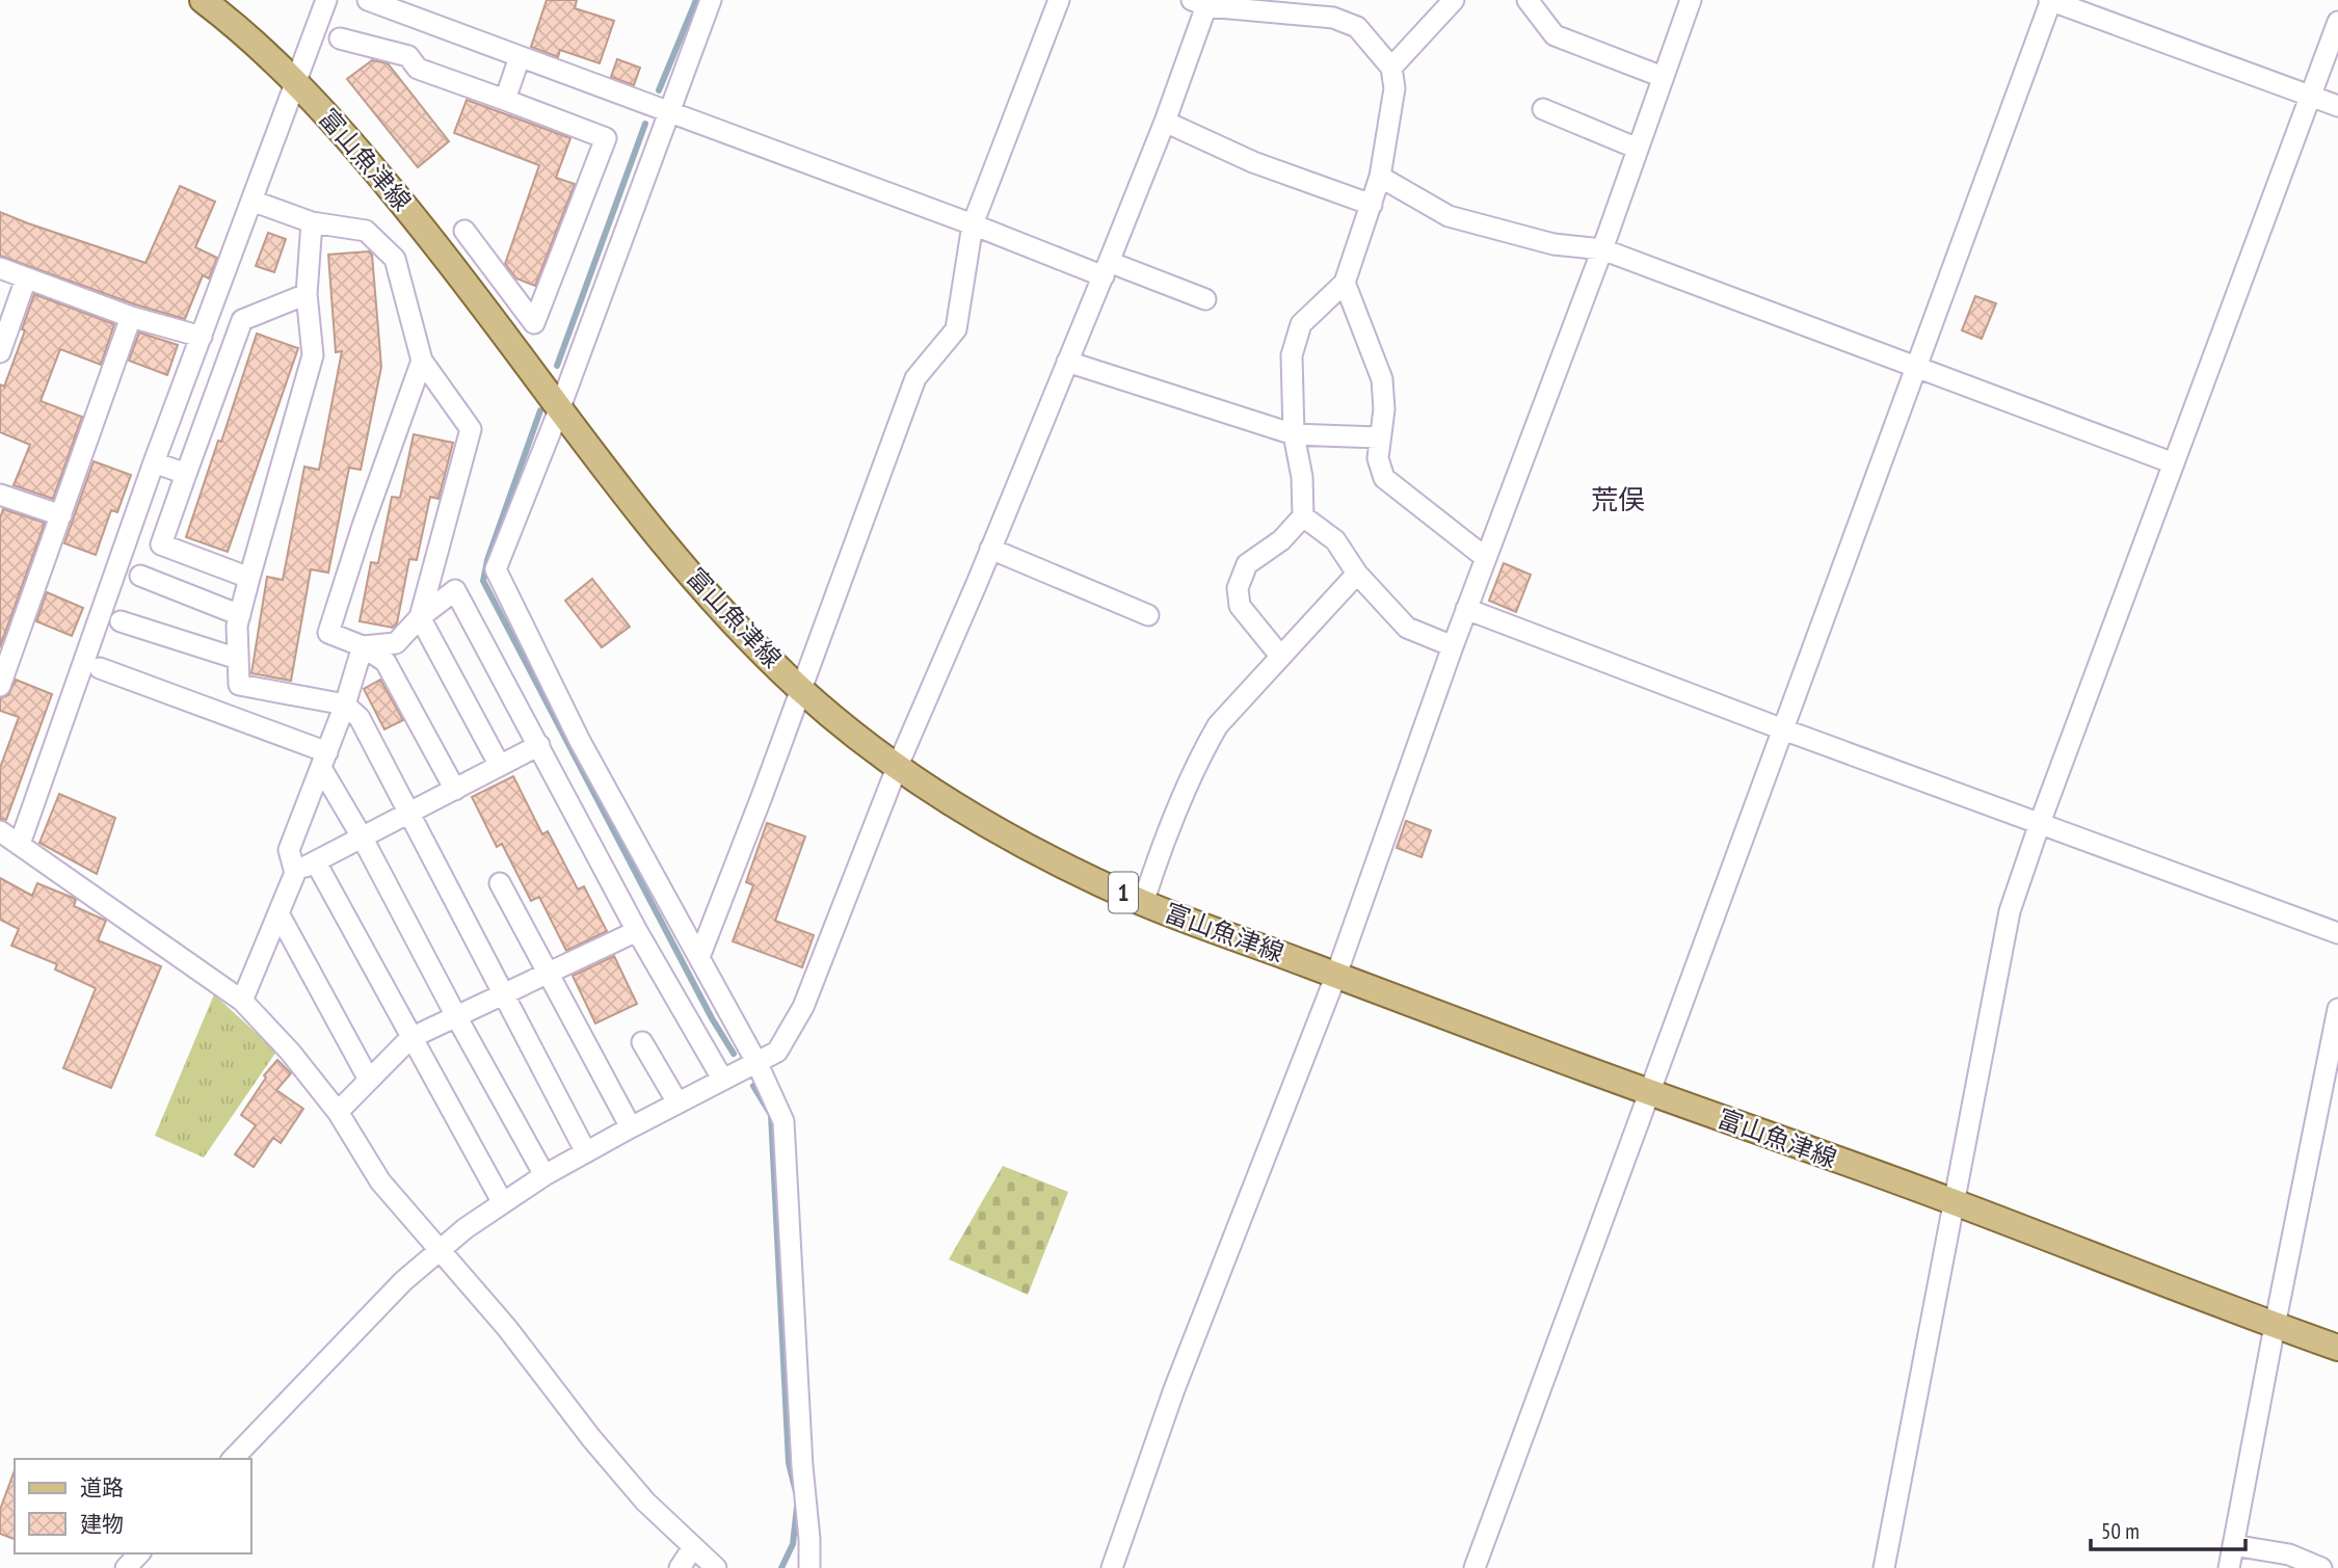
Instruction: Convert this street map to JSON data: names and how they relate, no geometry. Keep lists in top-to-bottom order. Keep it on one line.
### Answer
{"streets":{"main road":["富山魚津線","1"]},"districts":["荒俣"],"legend":["道路","建物"],"scale_bar":"50 m"}
